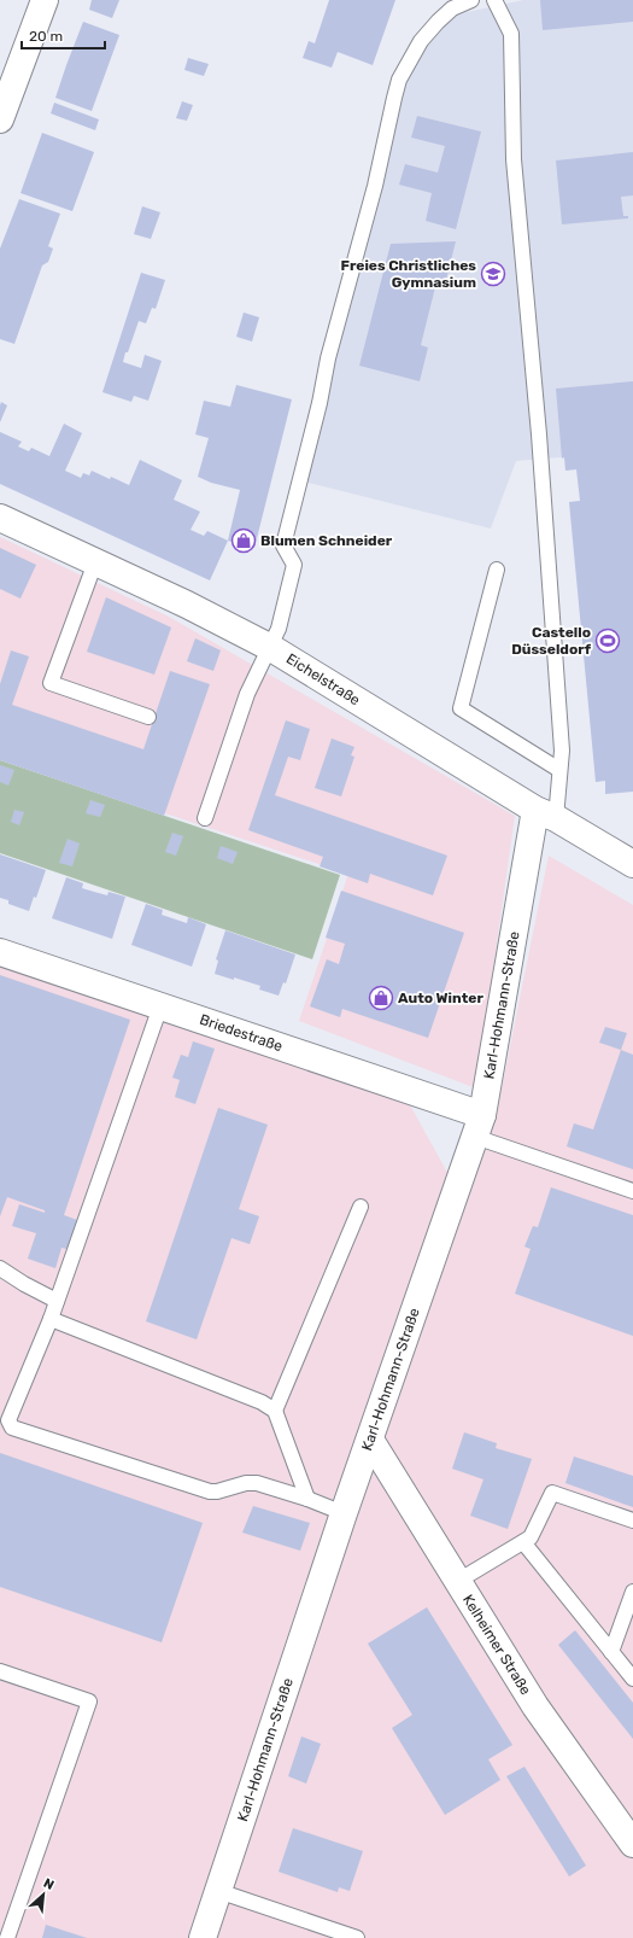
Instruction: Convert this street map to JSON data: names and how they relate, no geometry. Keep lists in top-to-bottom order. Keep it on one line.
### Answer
{"streets":{"street":["Eichelstraße","Karl-Hohmann-Straße","Briedestraße","Kelheimer Straße"]},"crossings":[["Eichelstraße","Karl-Hohmann-Straße"],["Karl-Hohmann-Straße","Briedestraße"],["Karl-Hohmann-Straße","Kelheimer Straße"]],"places":{"school or university":["Freies Christliches Gymnasium"],"shop":["Blumen Schneider","Auto Winter"],"sports":["Castello Düsseldorf"]},"scale_bar":"20 m","north":"top right"}
